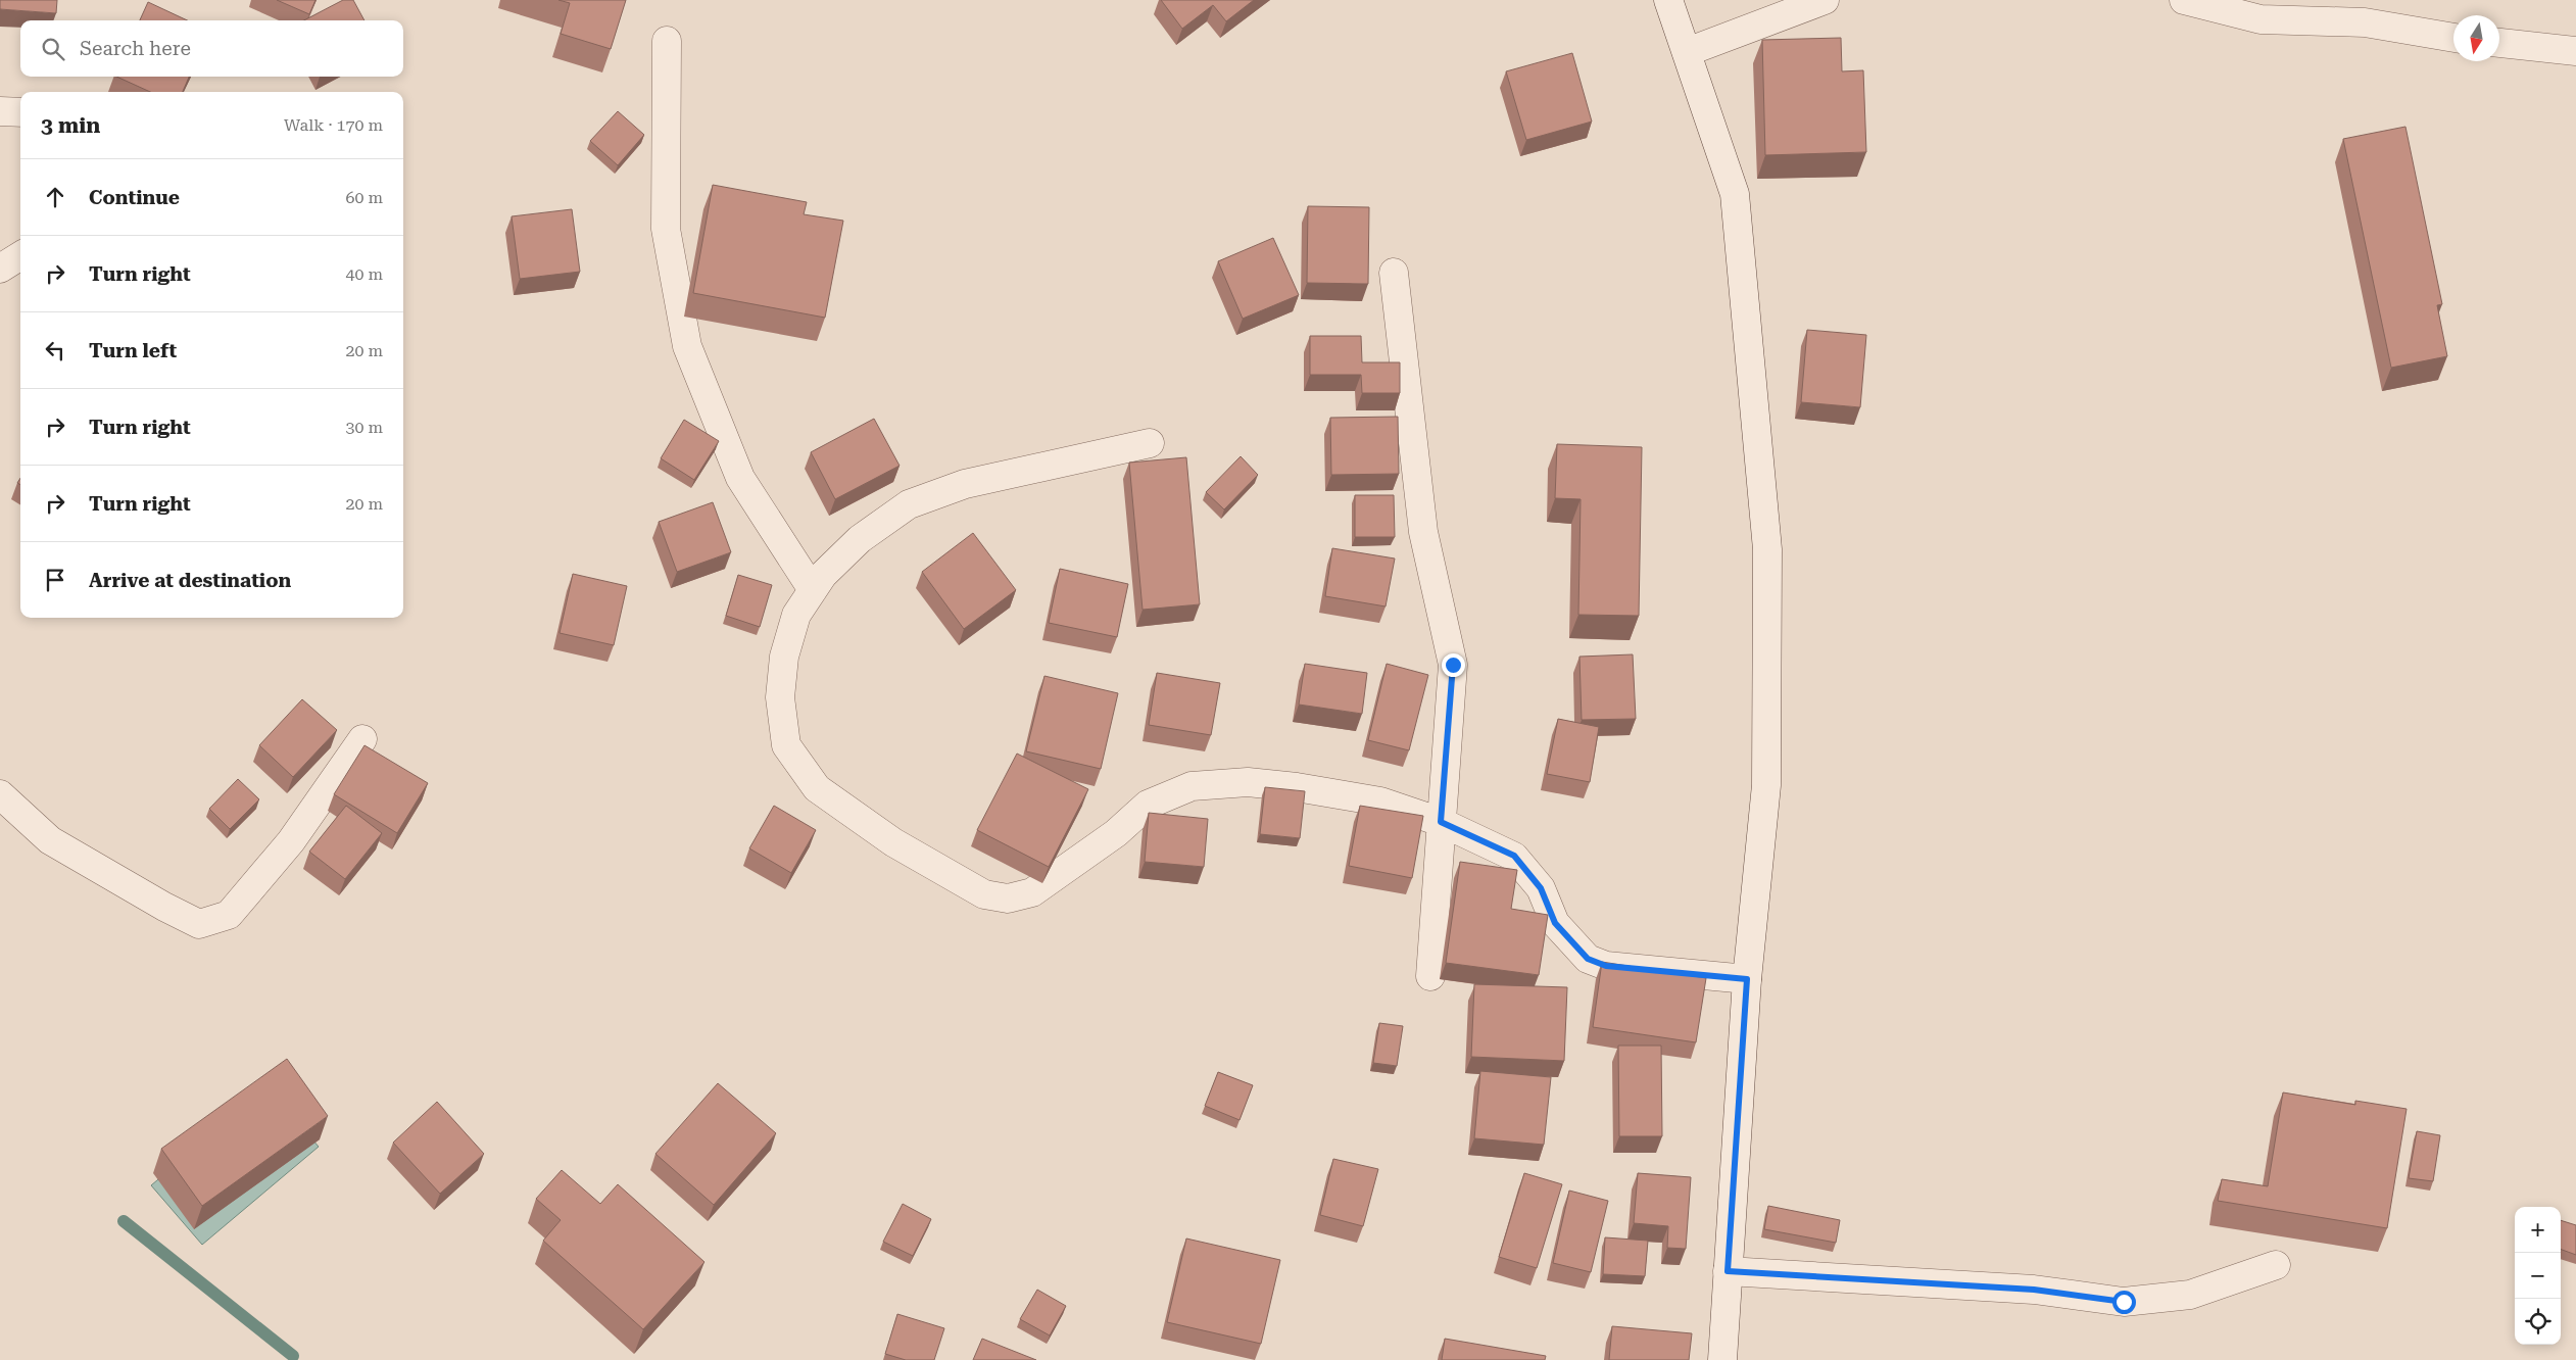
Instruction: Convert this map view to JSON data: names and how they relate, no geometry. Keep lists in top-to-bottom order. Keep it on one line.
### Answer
{"north":"bottom","page":{"search":"Search here","heading":["3 min","Walk · 170 m"],"list":[["Continue","60 m"],["Turn right","40 m"],["Turn left","20 m"],["Turn right","30 m"],["Turn right","20 m"],"Arrive at destination"],"map_buttons":["+","−"]}}
